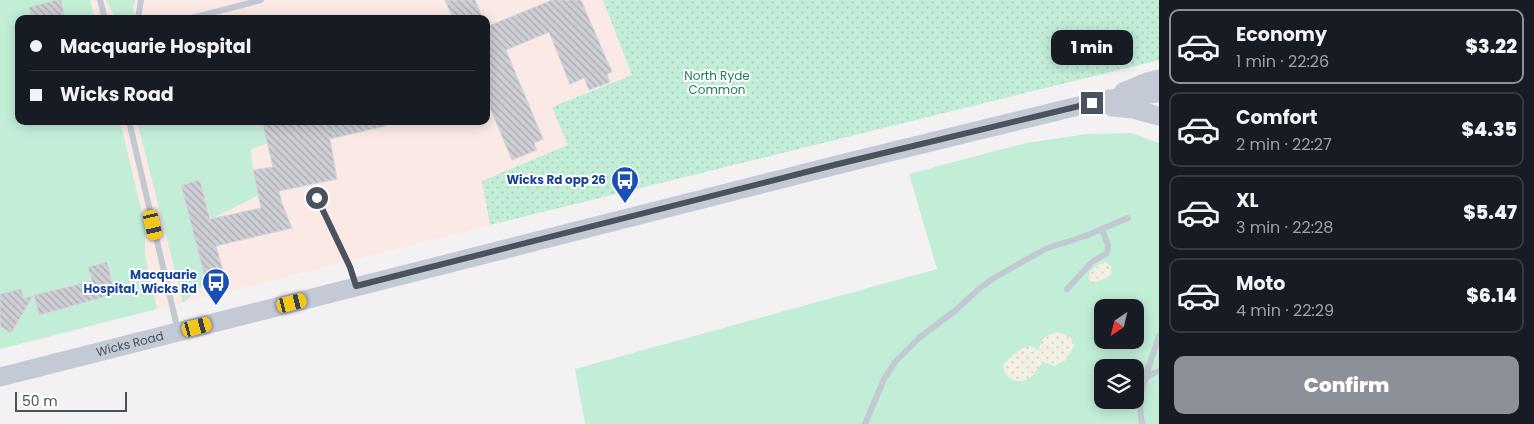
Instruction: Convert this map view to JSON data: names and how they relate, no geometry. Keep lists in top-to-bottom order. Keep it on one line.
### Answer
{"streets":{"main road":["Wicks Road"]},"parks":["North Ryde Common"],"places":{"bus stop":["Wicks Rd opp 26","Macquarie Hospital, Wicks Rd"]},"scale_bar":"50 m","north":"bottom left","page":{"list":[{"name":"Economy","note":"1 min · 22:26","value":"$3.22"},{"name":"Comfort","note":"2 min · 22:27","value":"$4.35"},{"name":"XL","note":"3 min · 22:28","value":"$5.47"},{"name":"Moto","note":"4 min · 22:29","value":"$6.14"}],"banner":["Macquarie Hospital","Wicks Road"],"bubble":"1 min","buttons":"Confirm","scale":"50 m"}}
